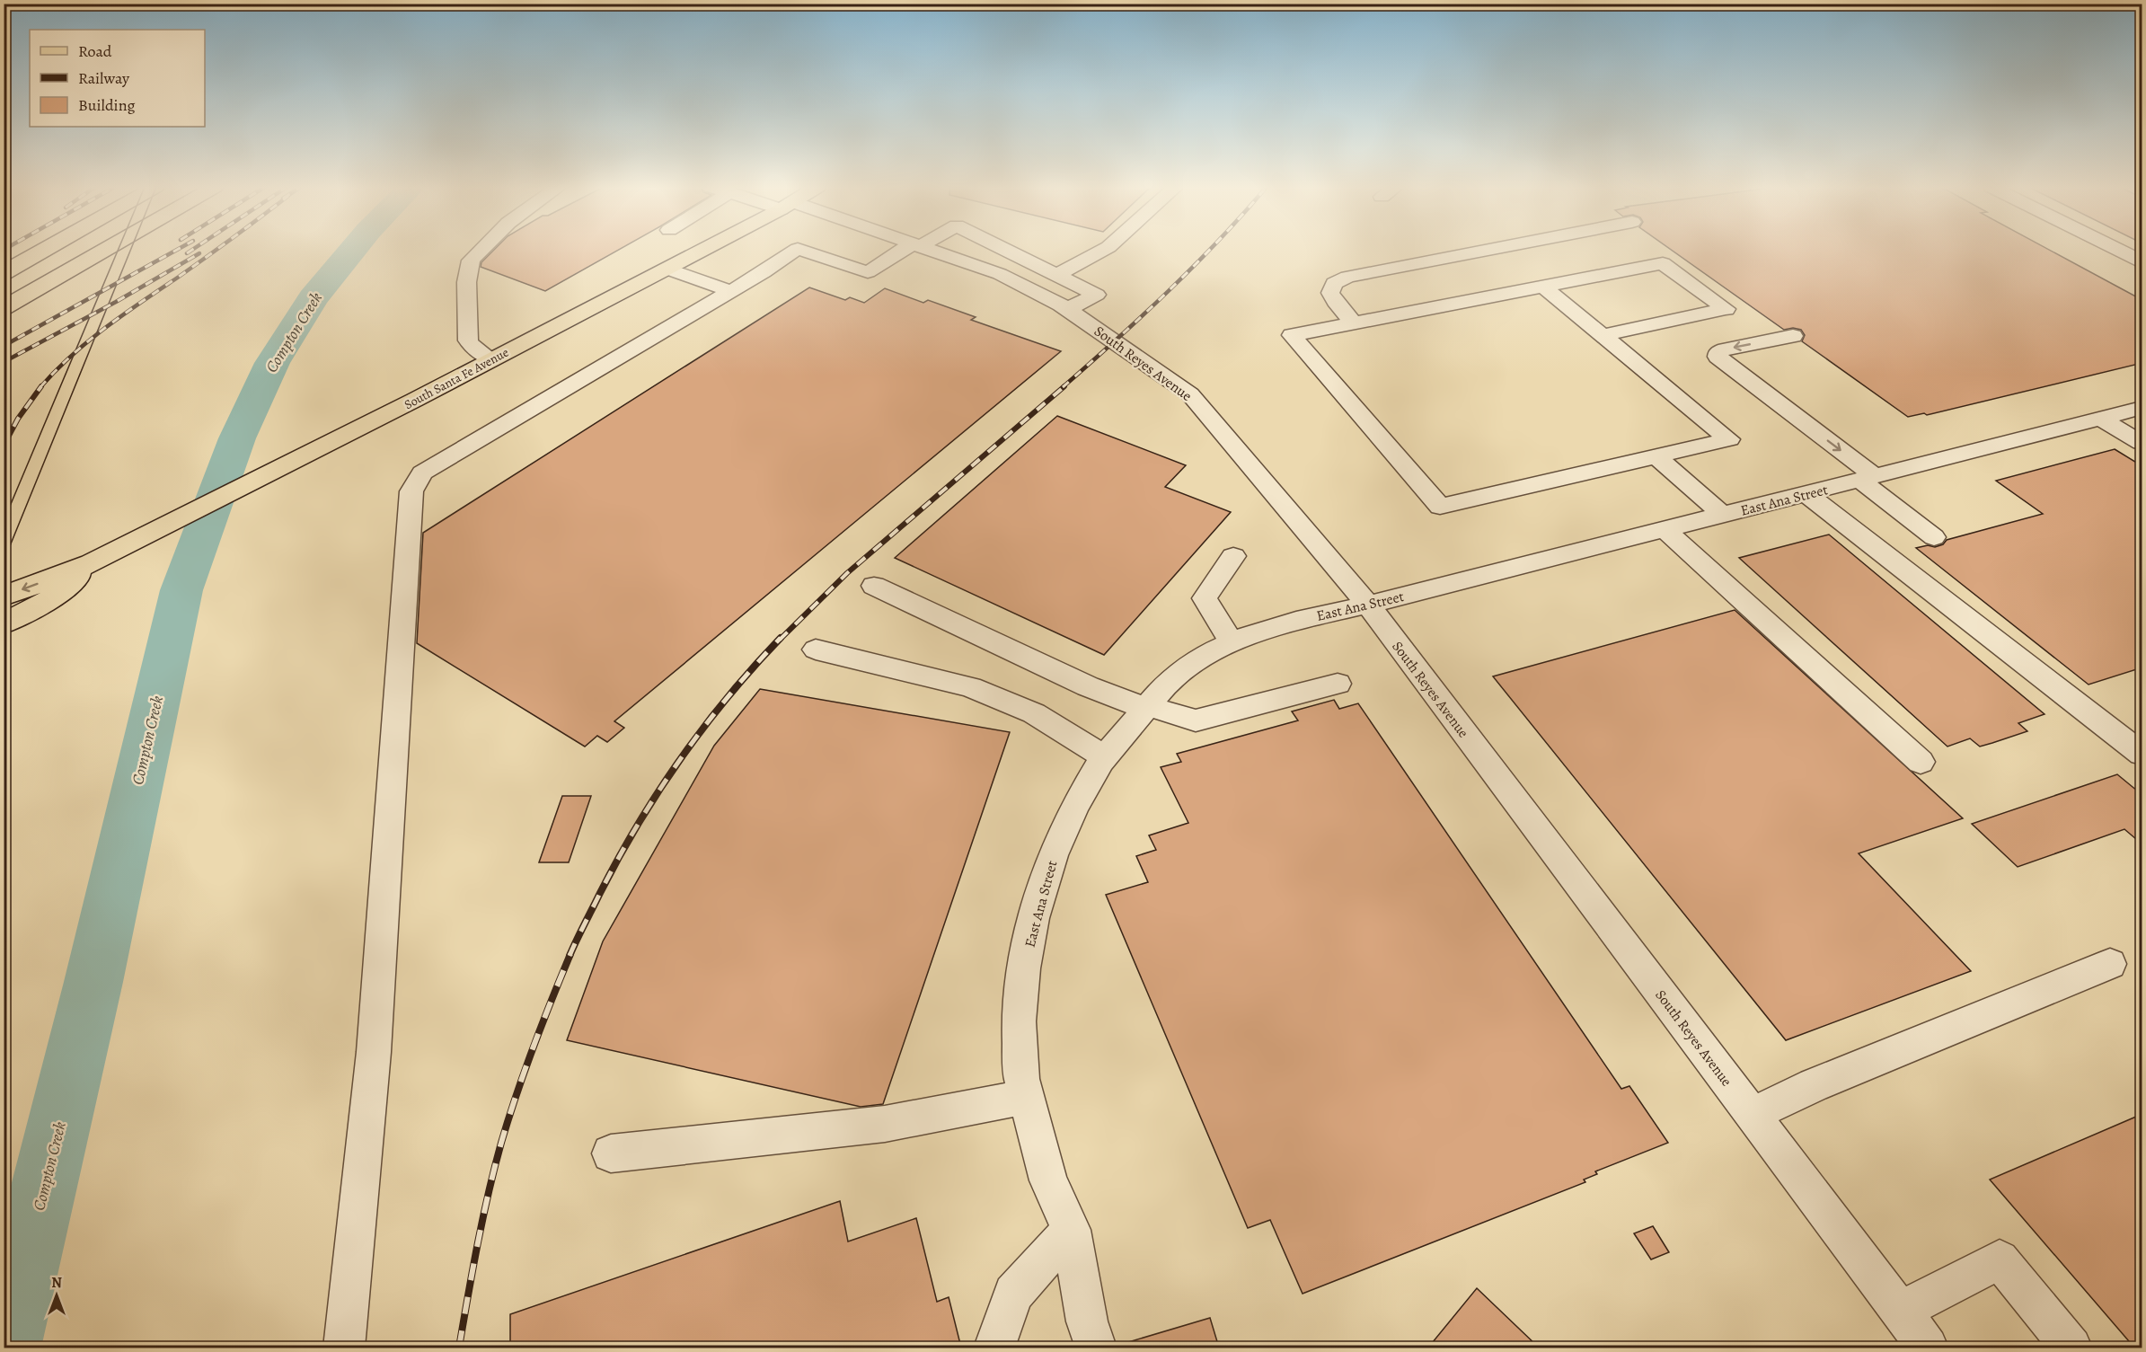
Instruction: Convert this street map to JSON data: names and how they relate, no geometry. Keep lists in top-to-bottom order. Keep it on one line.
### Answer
{"streets":{"main road":["South Santa Fe Avenue"],"street":["South Reyes Avenue","East Ana Street"]},"crossings":[["South Reyes Avenue","East Ana Street"]],"water":["Compton Creek"],"legend":["Road","Railway","Building"],"north":"top"}
